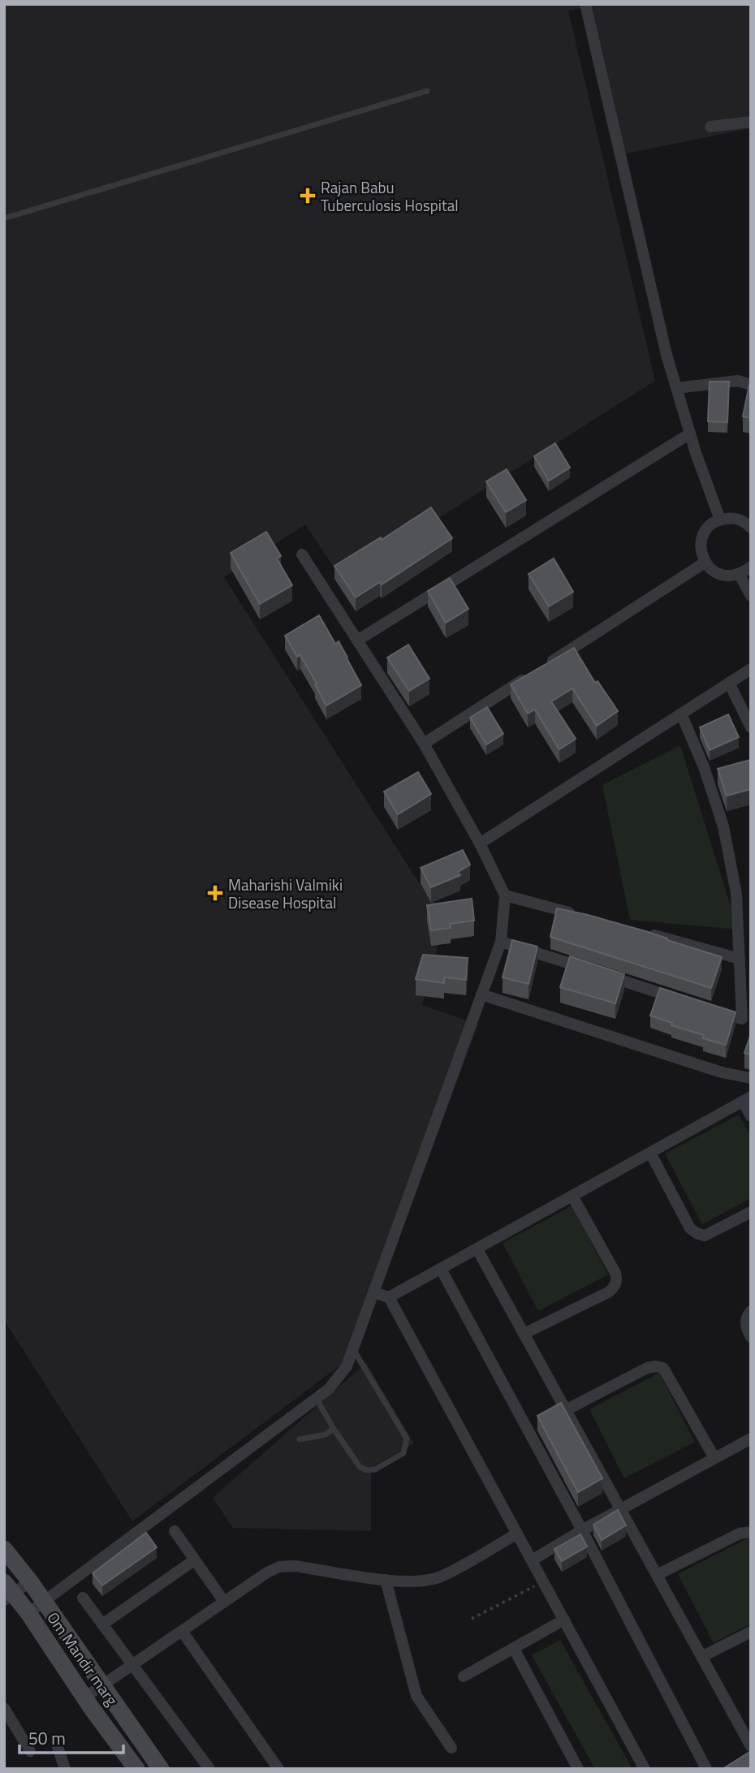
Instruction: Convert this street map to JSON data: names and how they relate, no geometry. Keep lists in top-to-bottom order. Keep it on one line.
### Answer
{"streets":{"main road":["Om Mandir marg"]},"places":{"health":["Rajan Babu Tuberculosis Hospital","Maharishi Valmiki Disease Hospital"]},"scale_bar":"50 m"}
